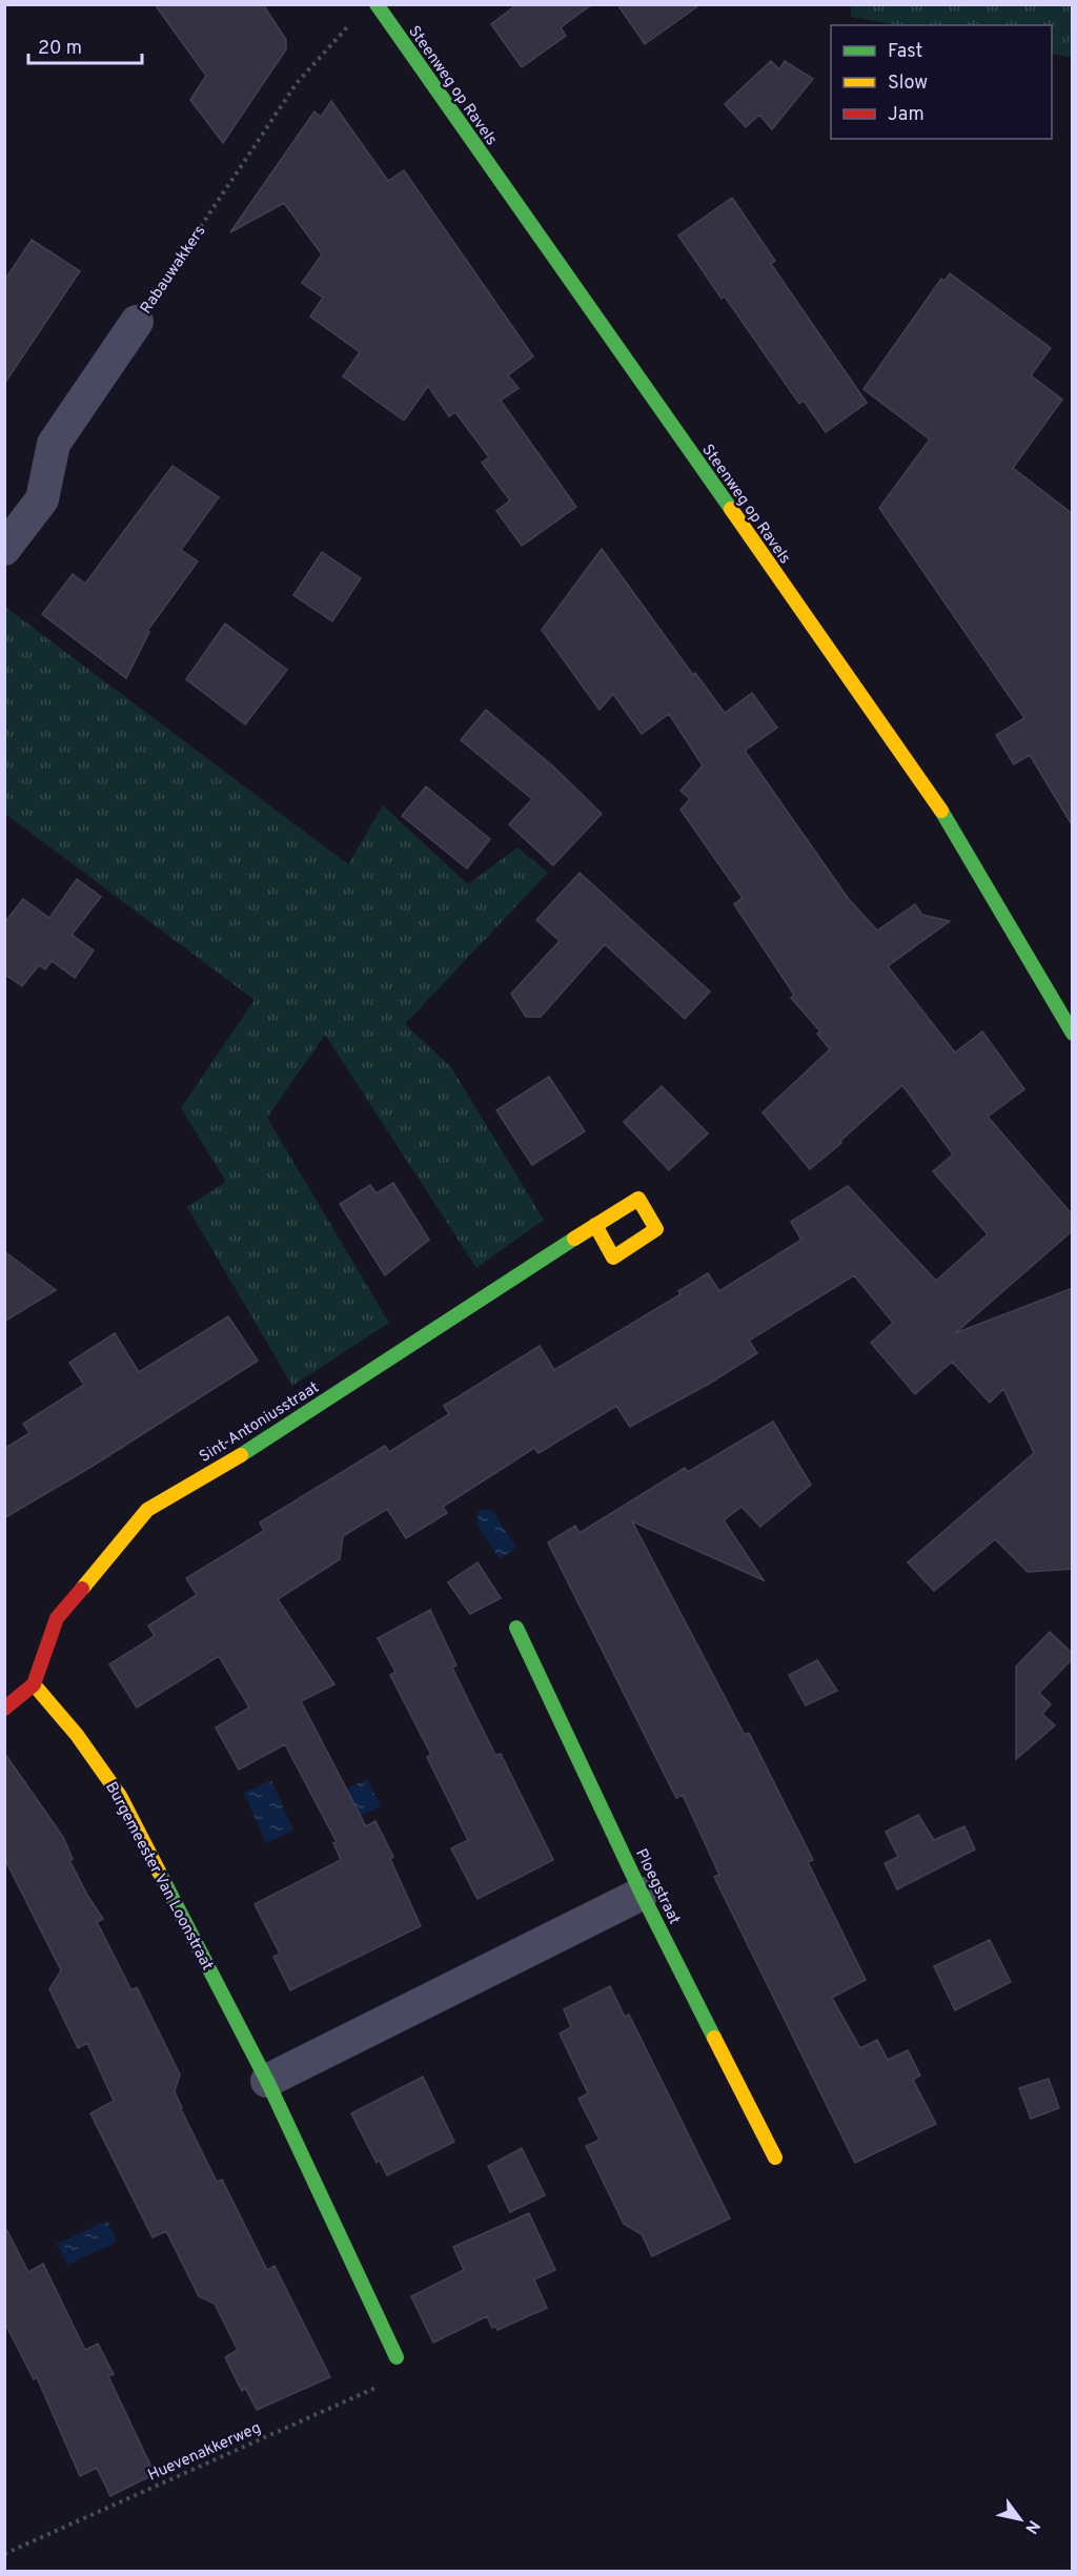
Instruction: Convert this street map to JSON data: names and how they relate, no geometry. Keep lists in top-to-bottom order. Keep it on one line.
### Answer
{"streets":{"street":["Steenweg op Ravels","Rabauwakkers","Sint-Antoniusstraat","Burgemeester Van Loonstraat","Ploegstraat"],"path":["Huevenakkerweg"]},"crossings":[["Sint-Antoniusstraat","Burgemeester Van Loonstraat"],["Burgemeester Van Loonstraat","Huevenakkerweg"]],"legend":["Fast","Slow","Jam"],"scale_bar":"20 m","north":"bottom right"}
